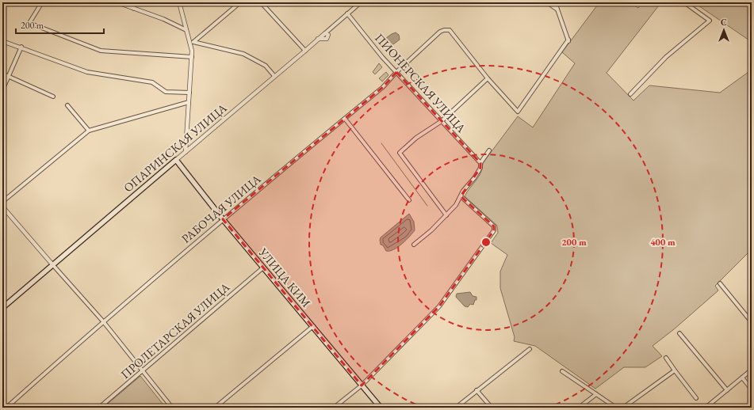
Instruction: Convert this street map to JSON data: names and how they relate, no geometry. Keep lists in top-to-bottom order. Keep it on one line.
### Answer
{"streets":{"main road":["ОПАРИНСКАЯ УЛИЦА","УЛИЦА КИМ"],"street":["ПИОНЕРСКАЯ УЛИЦА","РАБОЧАЯ УЛИЦА","ПРОЛЕТАРСКАЯ УЛИЦА"]},"crossings":[["ПИОНЕРСКАЯ УЛИЦА","РАБОЧАЯ УЛИЦА"],["ОПАРИНСКАЯ УЛИЦА","УЛИЦА КИМ"],["РАБОЧАЯ УЛИЦА","УЛИЦА КИМ"],["УЛИЦА КИМ","ПРОЛЕТАРСКАЯ УЛИЦА"]],"scale_bar":"200 m","north":"top","rings":["200 m","400 m"]}
